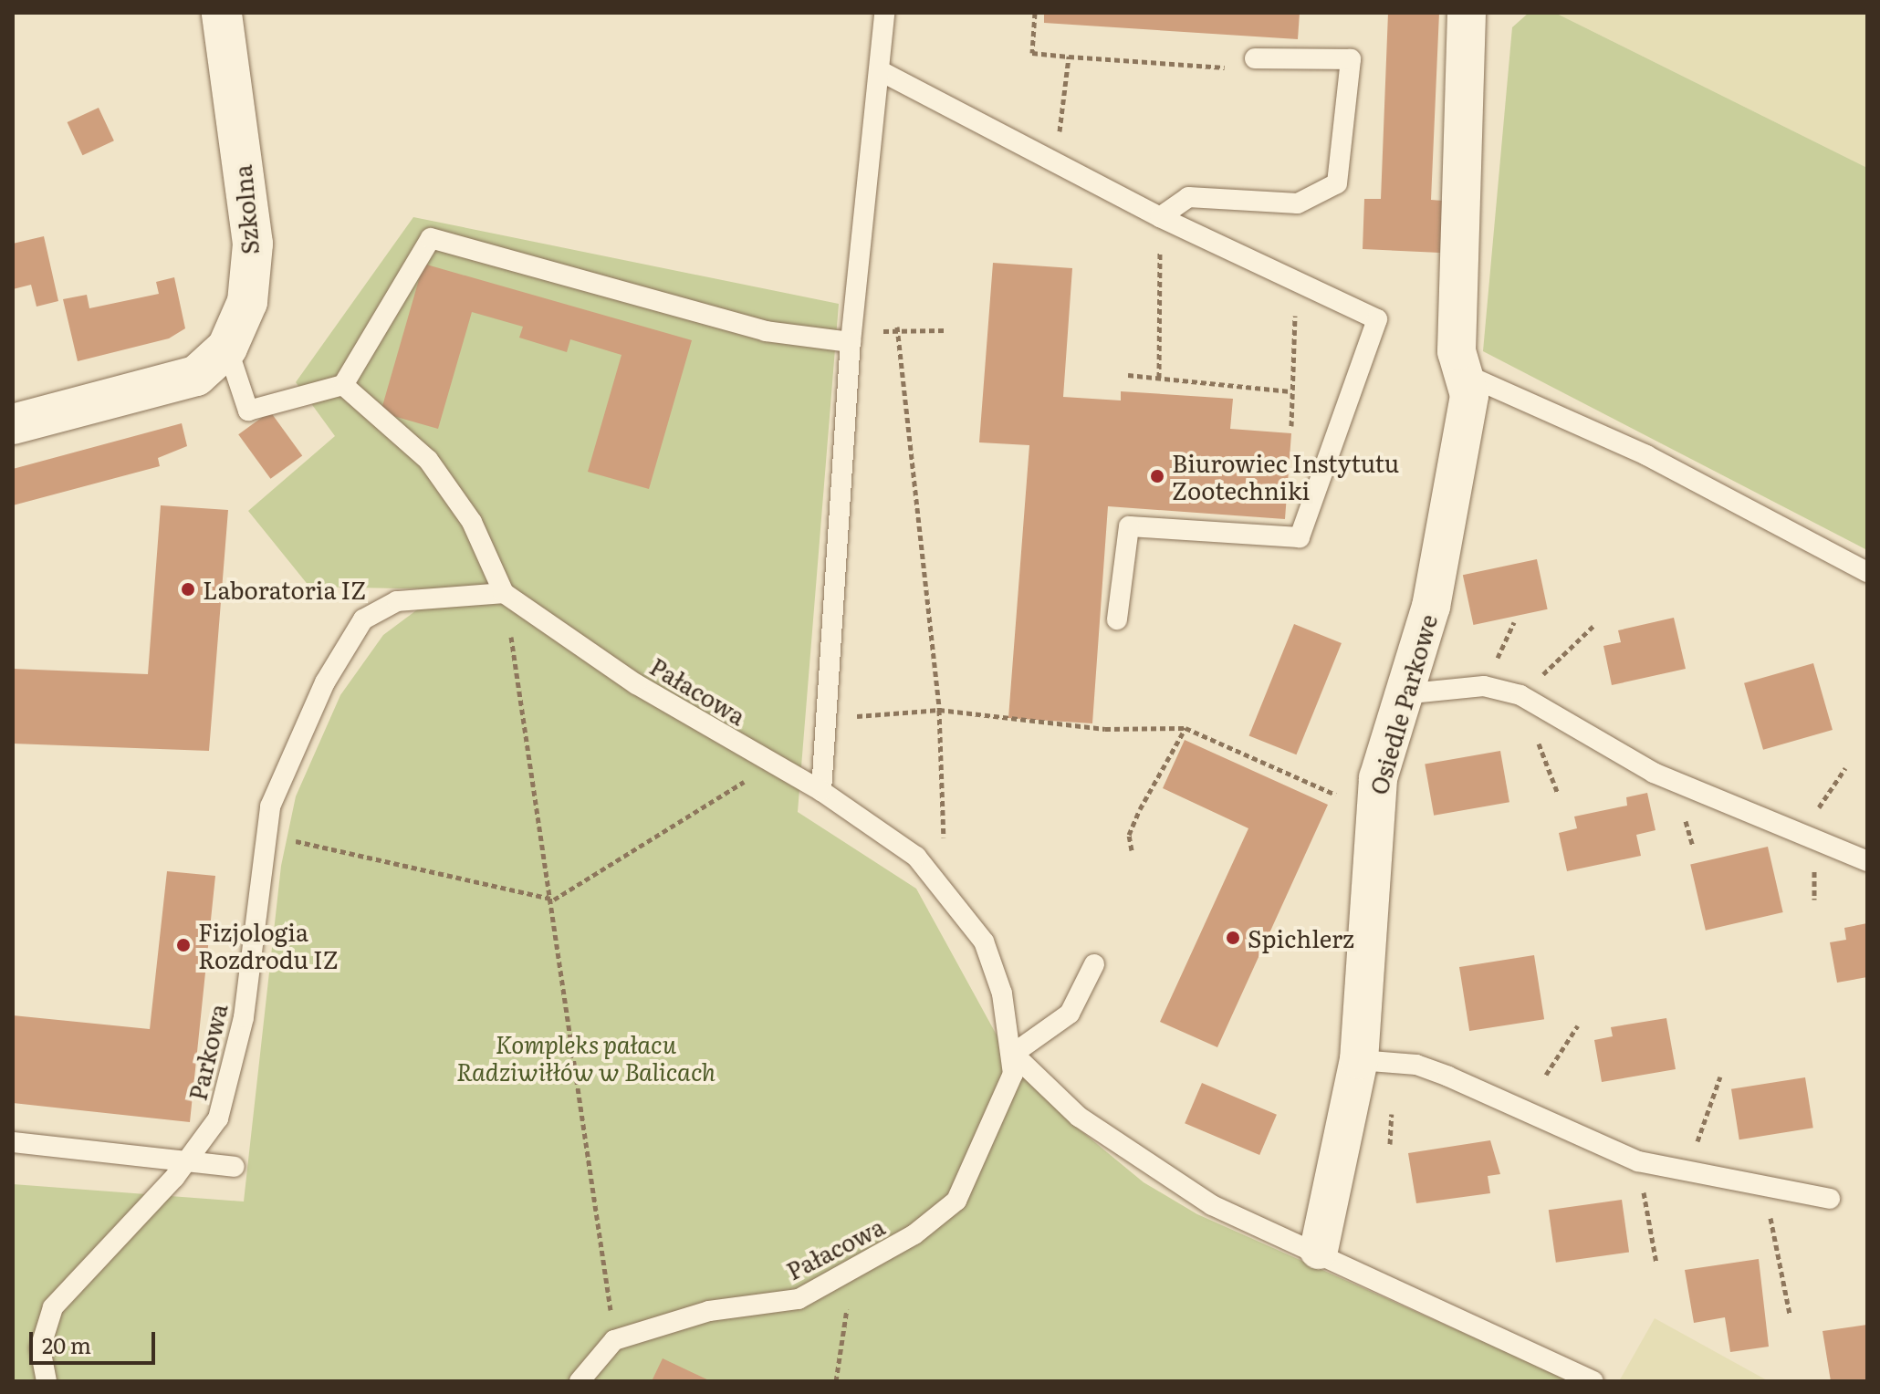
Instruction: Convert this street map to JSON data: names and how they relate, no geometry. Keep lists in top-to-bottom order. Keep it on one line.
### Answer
{"streets":{"street":["Szkolna","Osiedle Parkowe"],"lane":["Pałacowa","Parkowa"]},"crossings":[["Pałacowa","Parkowa"]],"parks":["Kompleks pałacu Radziwiłłów w Balicach"],"places":["Biurowiec Instytutu Zootechniki","Laboratoria IZ","Spichlerz","Fizjologia Rozdrodu IZ"],"scale_bar":"20 m"}
